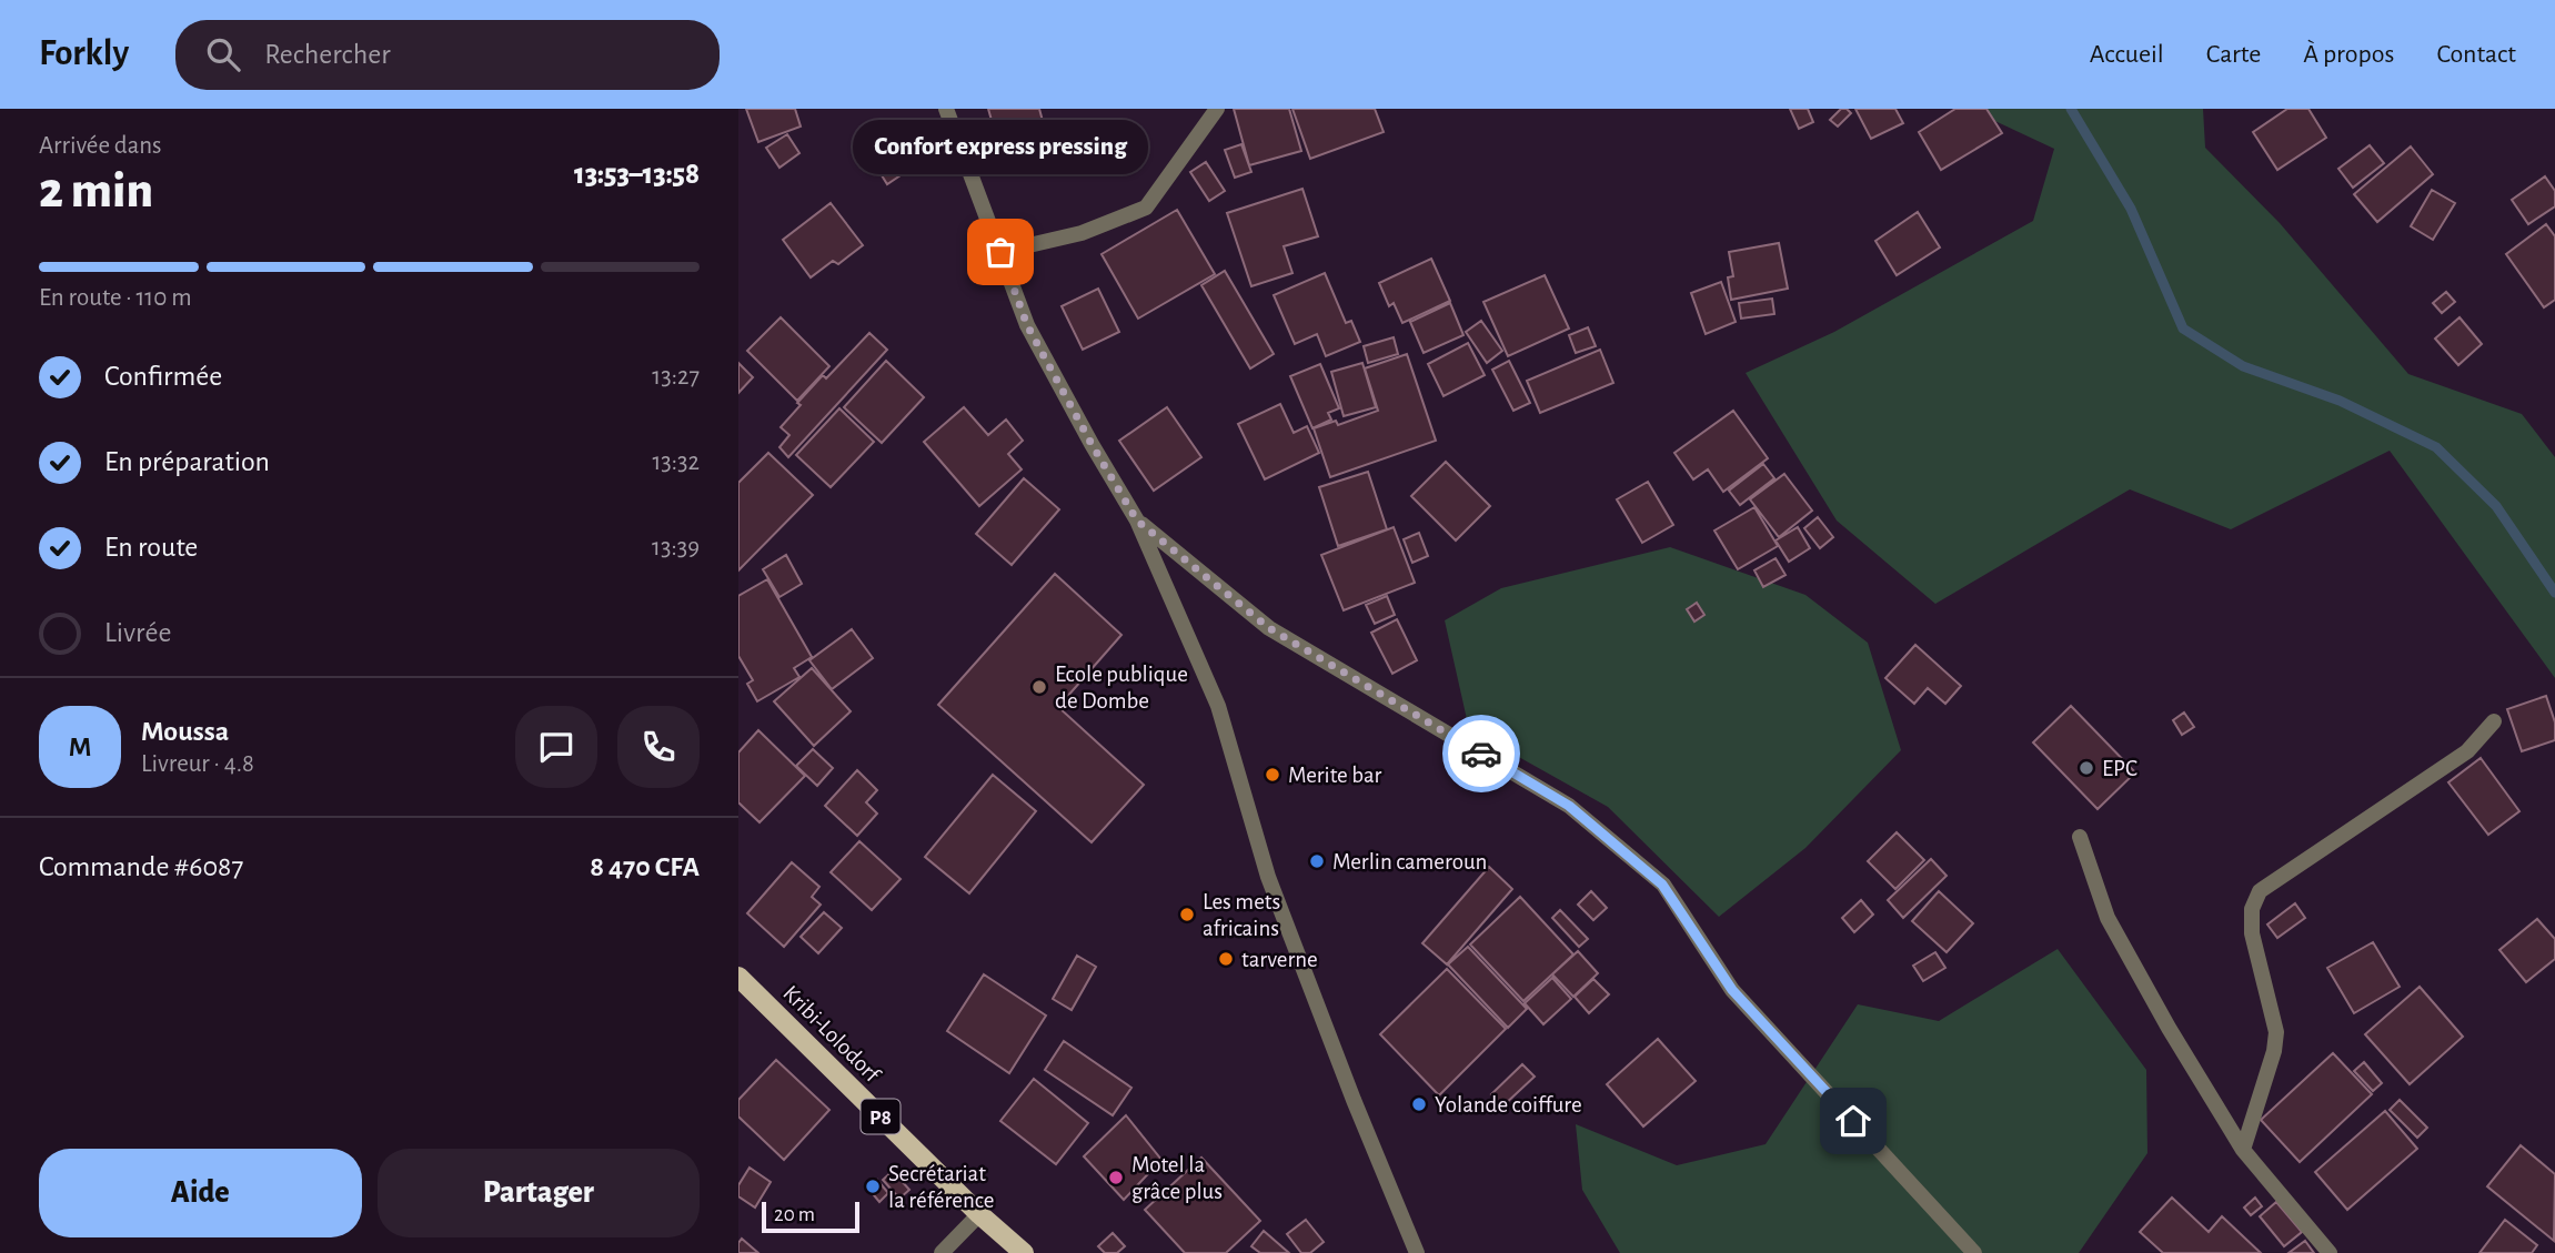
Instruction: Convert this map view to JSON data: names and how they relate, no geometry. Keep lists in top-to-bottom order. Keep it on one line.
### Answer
{"streets":{"main road":["Kribi-Lolodorf","P8"]},"places":["Confort express pressing","Ecole publique de Dombe","EPC","Merite bar","Merlin cameroun","Les mets africains","tarverne","Yolande coiffure","Motel la grâce plus","Secrétariat la référence"],"scale_bar":"20 m","page":{"header":"Forkly","search":"Rechercher","nav":["Accueil","Carte","À propos","Contact"],"heading":["2 min","Arrivée dans","13:53–13:58"],"panel":["Moussa","Livreur · 4.8","Commande #6087","8 470 CFA"],"bubble":"Confort express pressing","bar":"En route · 110 m","list":[["Confirmée","13:27"],["En préparation","13:32"],["En route","13:39"],"Livrée"],"round":"M","buttons":["Aide","Partager"],"scale":"20 m"}}
